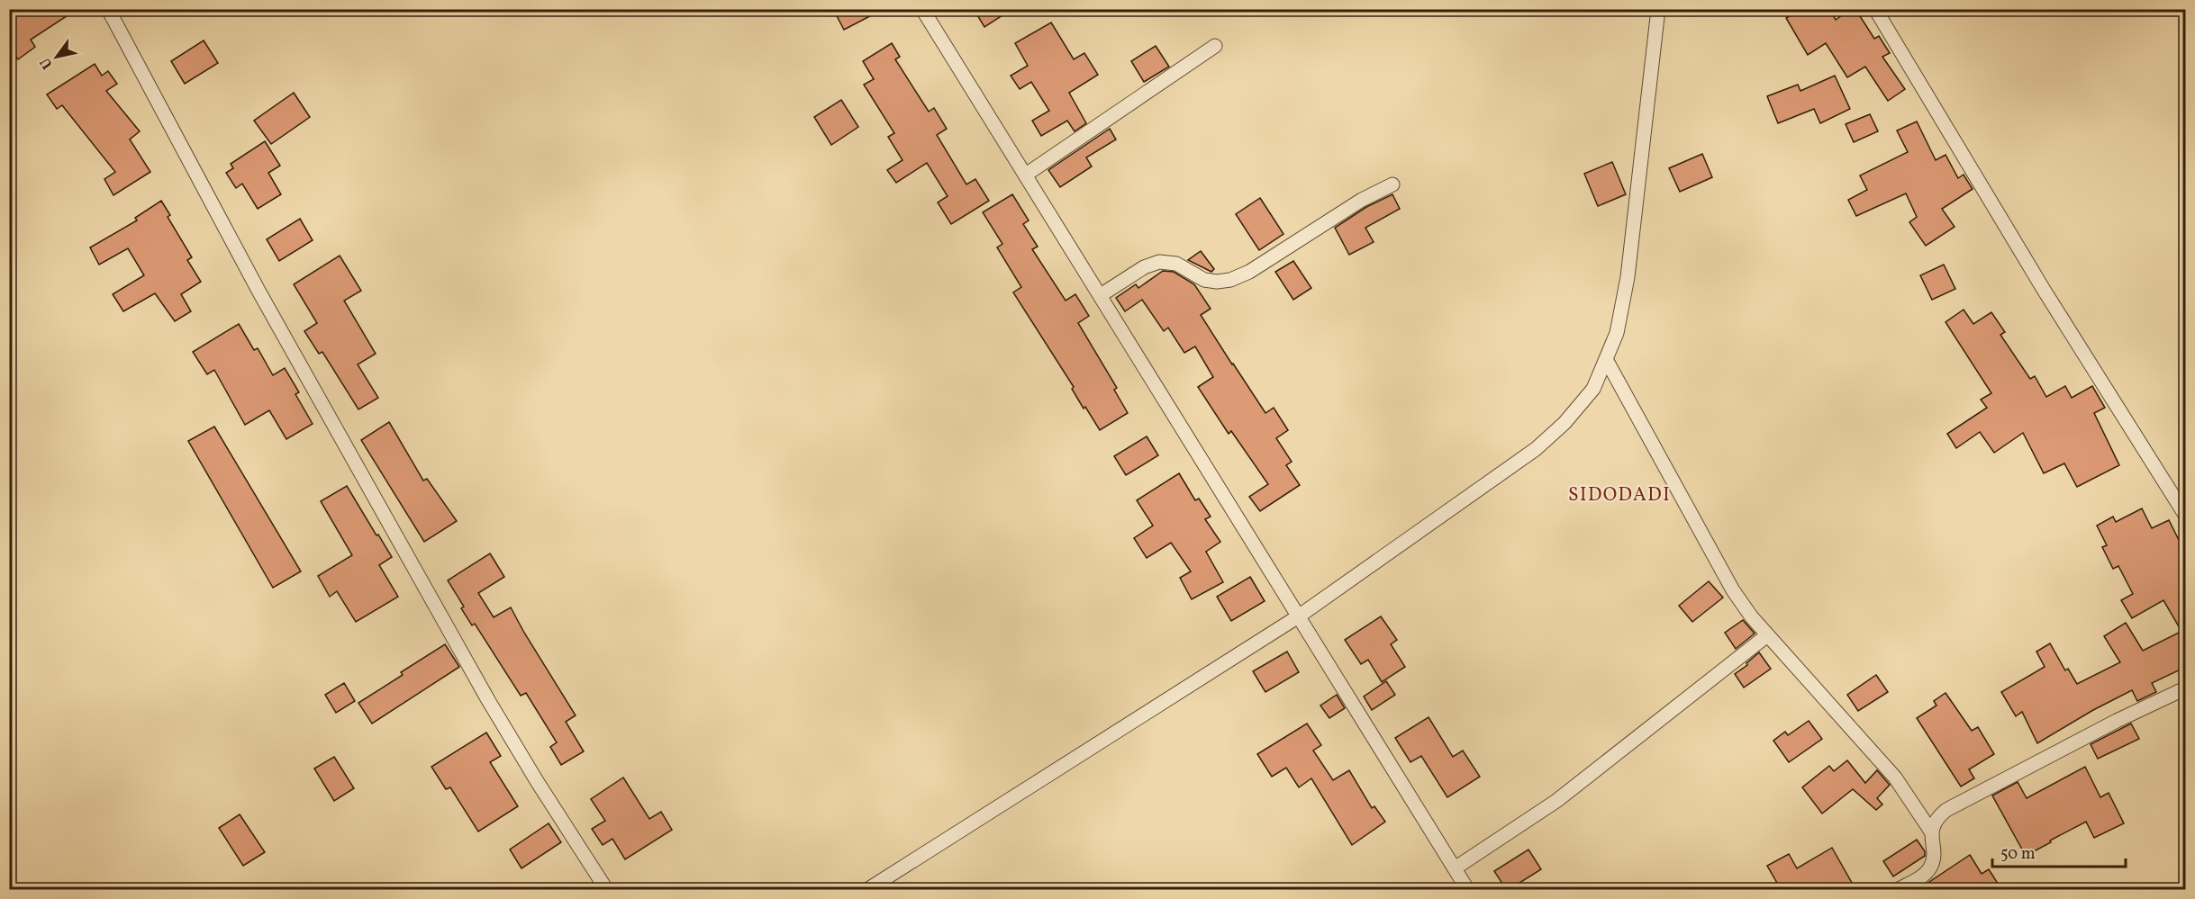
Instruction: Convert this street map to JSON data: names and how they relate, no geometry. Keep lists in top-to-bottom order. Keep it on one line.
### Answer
{"districts":["SIDODADI"],"scale_bar":"50 m","north":"bottom left"}
